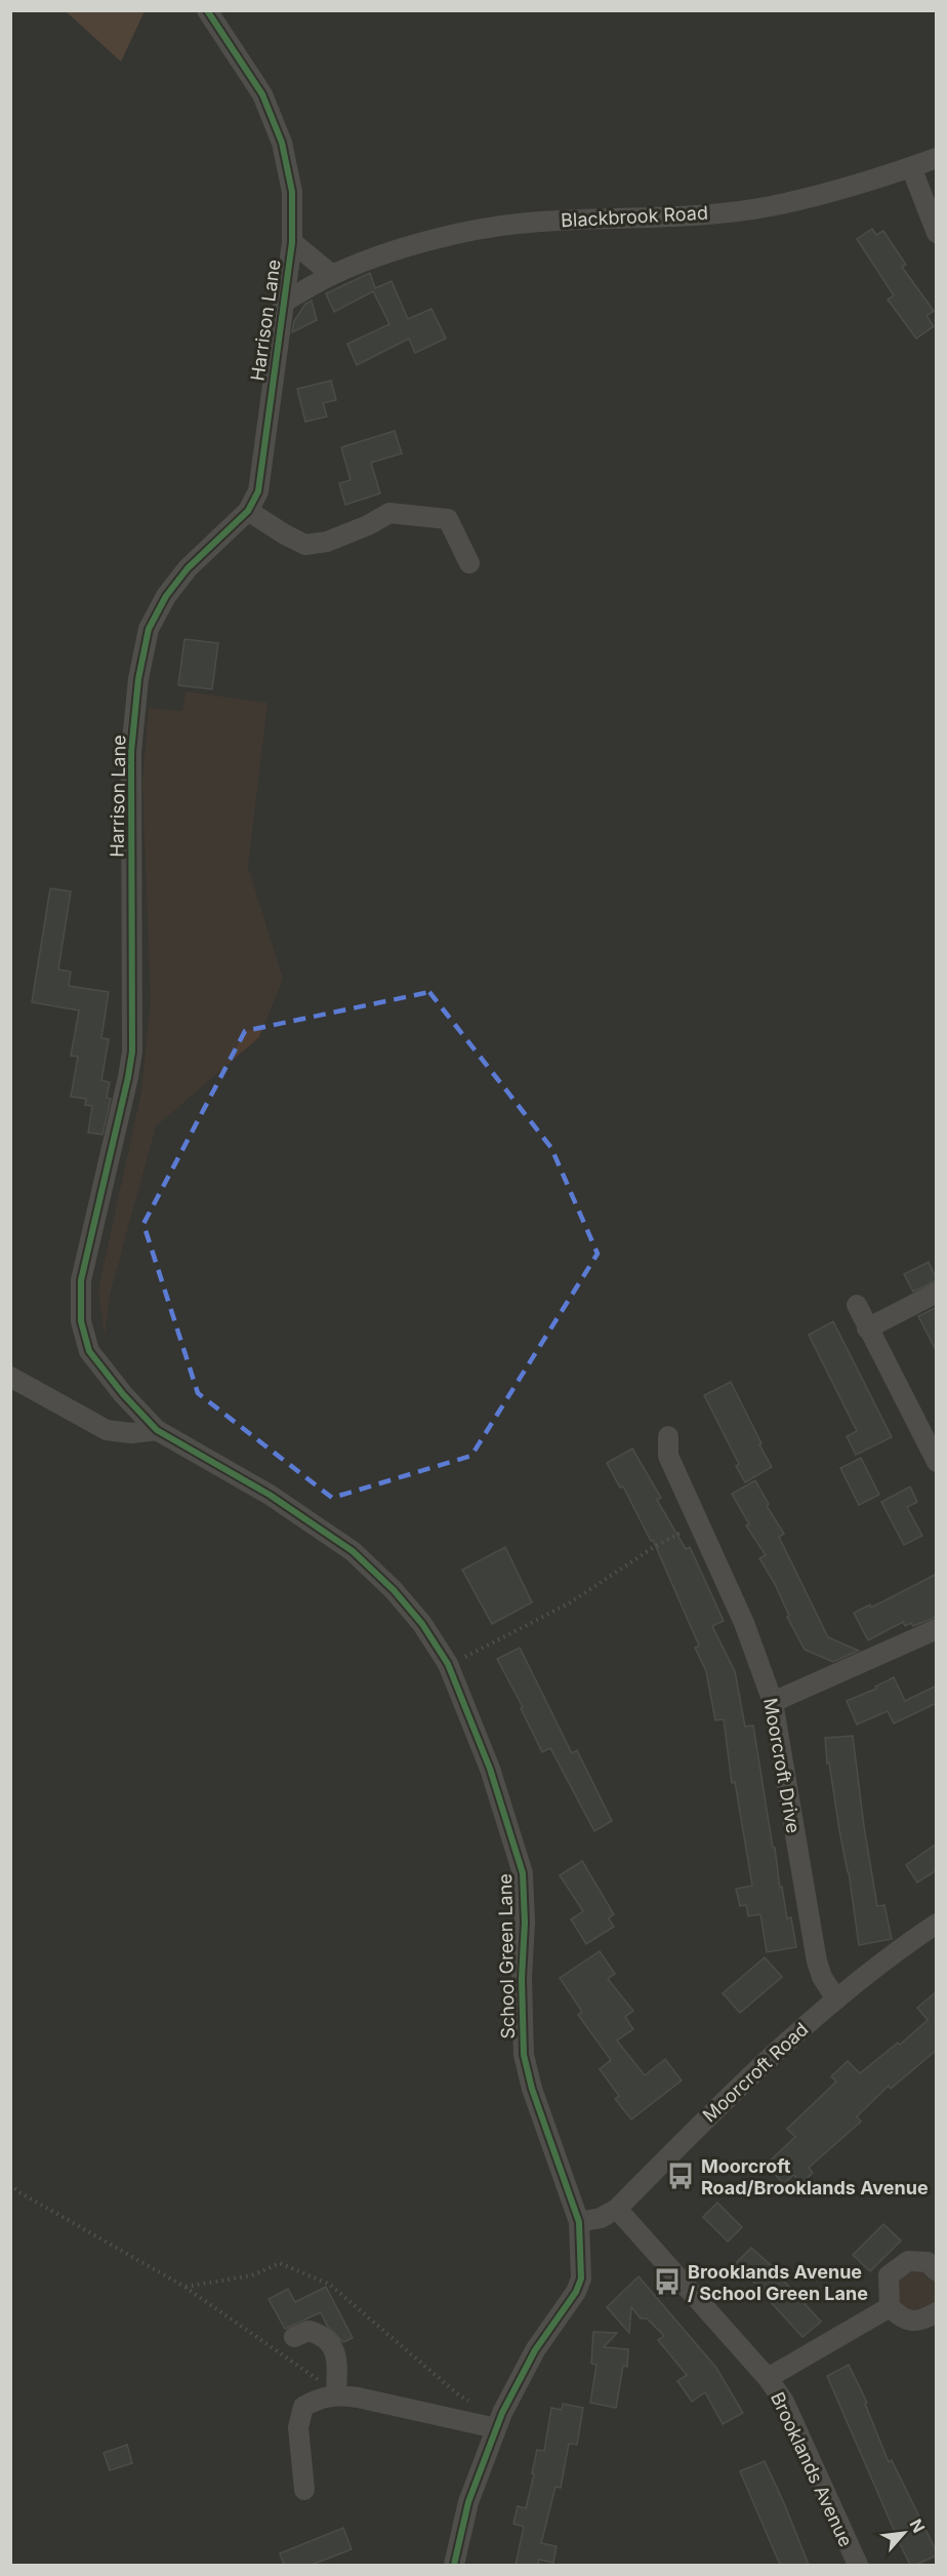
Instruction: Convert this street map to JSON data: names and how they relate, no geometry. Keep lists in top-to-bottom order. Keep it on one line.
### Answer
{"streets":{"street":["Blackbrook Road","Harrison Lane","Moorcroft Drive","School Green Lane","Moorcroft Road","Brooklands Avenue"]},"crossings":[["Blackbrook Road","Harrison Lane"],["Harrison Lane","School Green Lane"],["Moorcroft Drive","Moorcroft Road"],["School Green Lane","Moorcroft Road"],["Moorcroft Road","Brooklands Avenue"]],"places":{"bus stop":["Moorcroft Road/Brooklands Avenue","Brooklands Avenue / School Green Lane"]},"north":"top right"}
